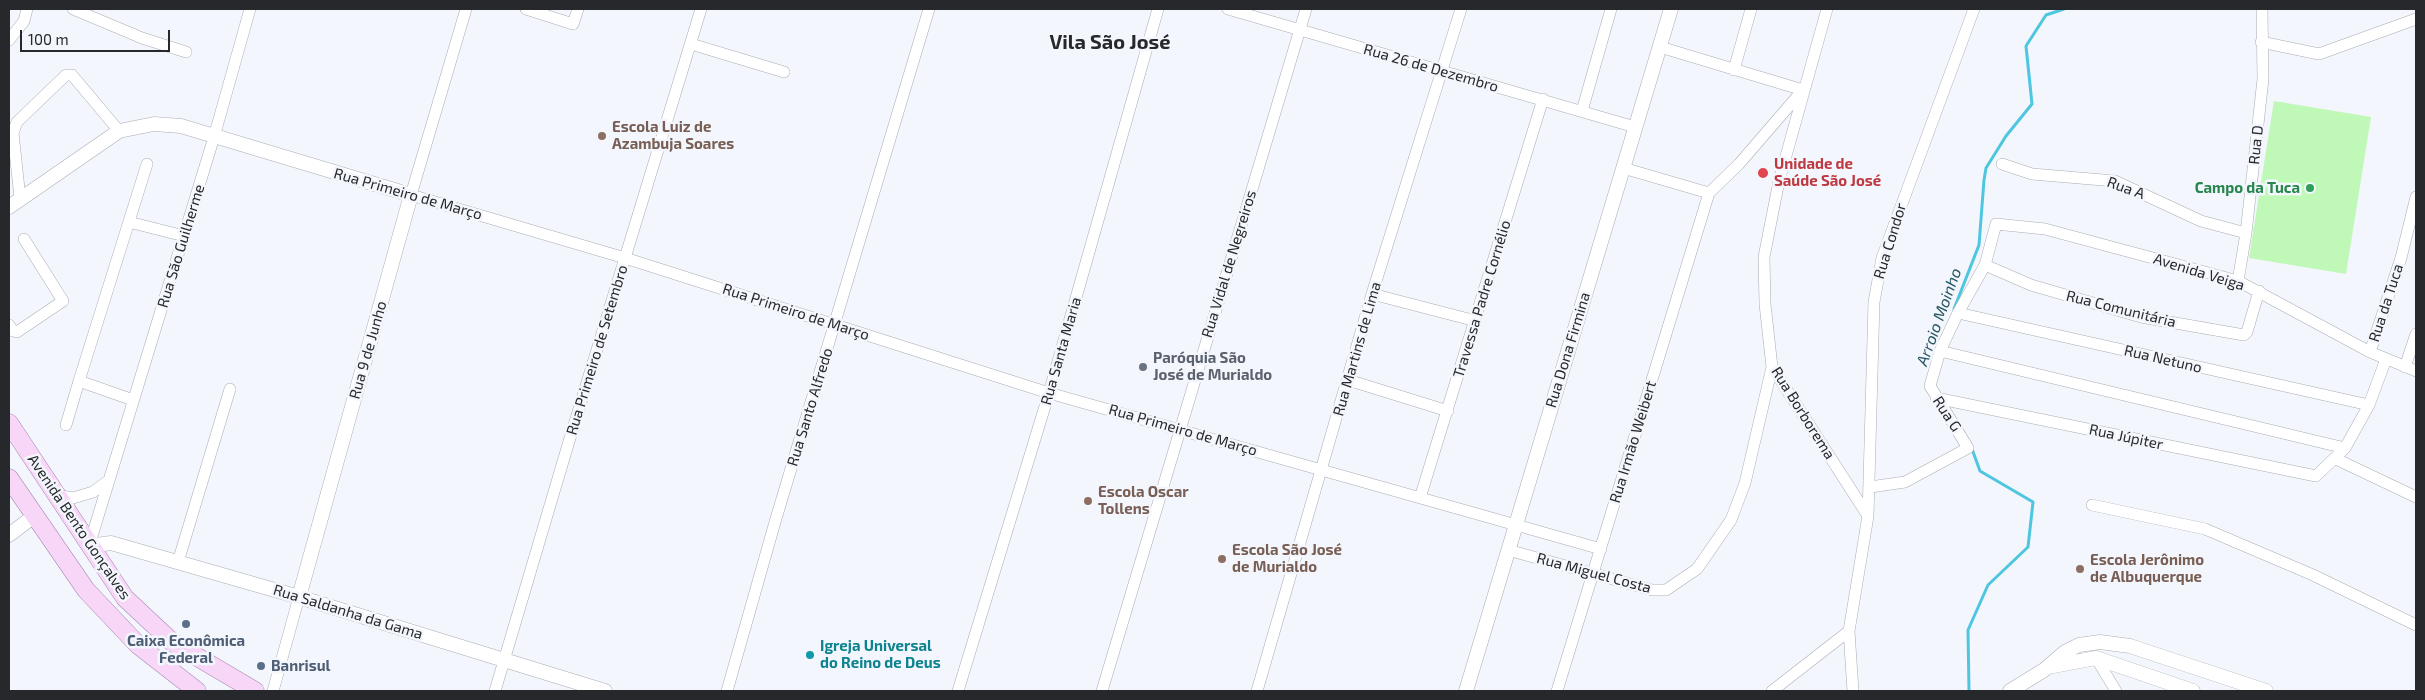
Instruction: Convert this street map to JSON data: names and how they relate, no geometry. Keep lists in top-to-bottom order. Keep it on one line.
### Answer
{"streets":{"main road":["Avenida Bento Gonçalves"],"street":["Rua 26 de Dezembro","Rua D","Rua A","Rua Primeiro de Março","Rua Condor","Rua São Guilherme","Rua Vidal de Negreiros","Avenida Veiga","Travessa Padre Cornélio","Rua da Tuca","Rua Comunitária","Rua Martins de Lima","Rua 9 de Junho","Rua Primeiro de Setembro","Rua Dona Firmina","Rua Santa Maria","Rua Netuno","Rua Santo Alfredo","Rua Borborema","Rua G","Rua Júpiter","Rua Irmão Weibert","Rua Miguel Costa","Rua Saldanha da Gama"]},"crossings":[["Rua 26 de Dezembro","Rua Vidal de Negreiros"],["Rua 26 de Dezembro","Travessa Padre Cornélio"],["Rua 26 de Dezembro","Rua Martins de Lima"],["Rua 26 de Dezembro","Rua Dona Firmina"],["Rua D","Rua A"],["Rua D","Avenida Veiga"],["Rua Primeiro de Março","Rua São Guilherme"],["Rua Primeiro de Março","Rua Vidal de Negreiros"],["Rua Primeiro de Março","Travessa Padre Cornélio"],["Rua Primeiro de Março","Rua Martins de Lima"],["Rua Primeiro de Março","Rua 9 de Junho"],["Rua Primeiro de Março","Rua Primeiro de Setembro"],["Rua Primeiro de Março","Rua Dona Firmina"],["Rua Primeiro de Março","Rua Santa Maria"],["Rua Primeiro de Março","Rua Santo Alfredo"],["Rua Primeiro de Março","Rua Irmão Weibert"],["Rua Condor","Rua Borborema"],["Rua Condor","Rua G"],["Rua São Guilherme","Avenida Bento Gonçalves"],["Rua São Guilherme","Rua Saldanha da Gama"],["Avenida Veiga","Rua da Tuca"],["Avenida Veiga","Rua Comunitária"],["Avenida Veiga","Rua G"],["Rua Comunitária","Rua G"],["Rua 9 de Junho","Rua Saldanha da Gama"],["Rua Primeiro de Setembro","Rua Saldanha da Gama"],["Rua Dona Firmina","Rua Miguel Costa"],["Rua Netuno","Rua G"],["Rua Borborema","Rua Miguel Costa"],["Rua G","Rua Júpiter"],["Rua Irmão Weibert","Rua Miguel Costa"],["Avenida Bento Gonçalves","Rua Saldanha da Gama"]],"districts":["Vila São José"],"water":["Arroio Moinho"],"places":["Escola Luiz de Azambuja Soares","Unidade de Saúde São José","Campo da Tuca","Paróquia São José de Murialdo","Escola Oscar Tollens","Escola São José de Murialdo","Escola Jerônimo de Albuquerque","Caixa Econômica Federal","Igreja Universal do Reino de Deus","Banrisul"],"scale_bar":"100 m"}
